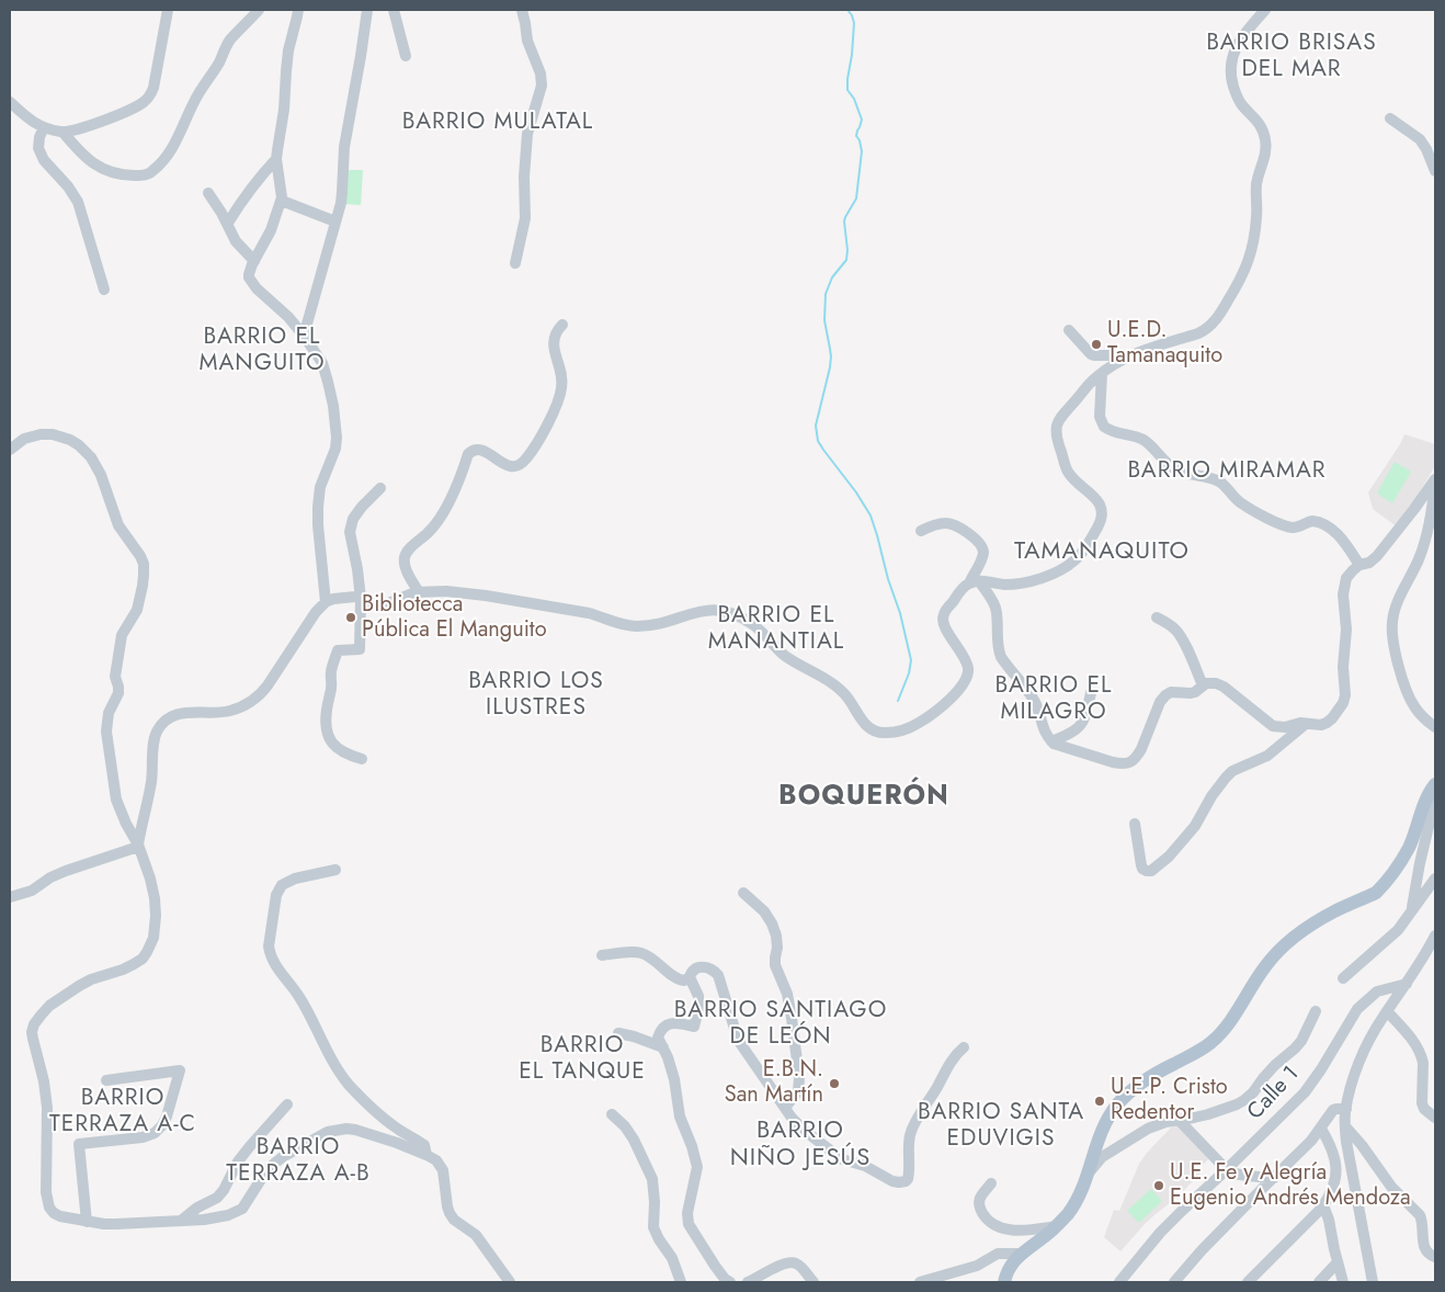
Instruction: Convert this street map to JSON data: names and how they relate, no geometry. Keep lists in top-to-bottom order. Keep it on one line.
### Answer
{"streets":{"street":["Calle 1"]},"districts":["BARRIO BRISAS DEL MAR","BARRIO MULATAL","BARRIO EL MANGUITO","BARRIO MIRAMAR","TAMANAQUITO","BARRIO EL MANANTIAL","BARRIO LOS ILUSTRES","BARRIO EL MILAGRO","BOQUERÓN","BARRIO SANTIAGO DE LEÓN","BARRIO EL TANQUE","BARRIO TERRAZA A-C","BARRIO SANTA EDUVIGIS","BARRIO NIÑO JESÚS","BARRIO TERRAZA A-B"],"places":["U.E.D. Tamanaquito","Bibliotecca Pública El Manguito","E.B.N. San Martín","U.E.P. Cristo Redentor","U.E. Fe y Alegría Eugenio Andrés Mendoza"]}
